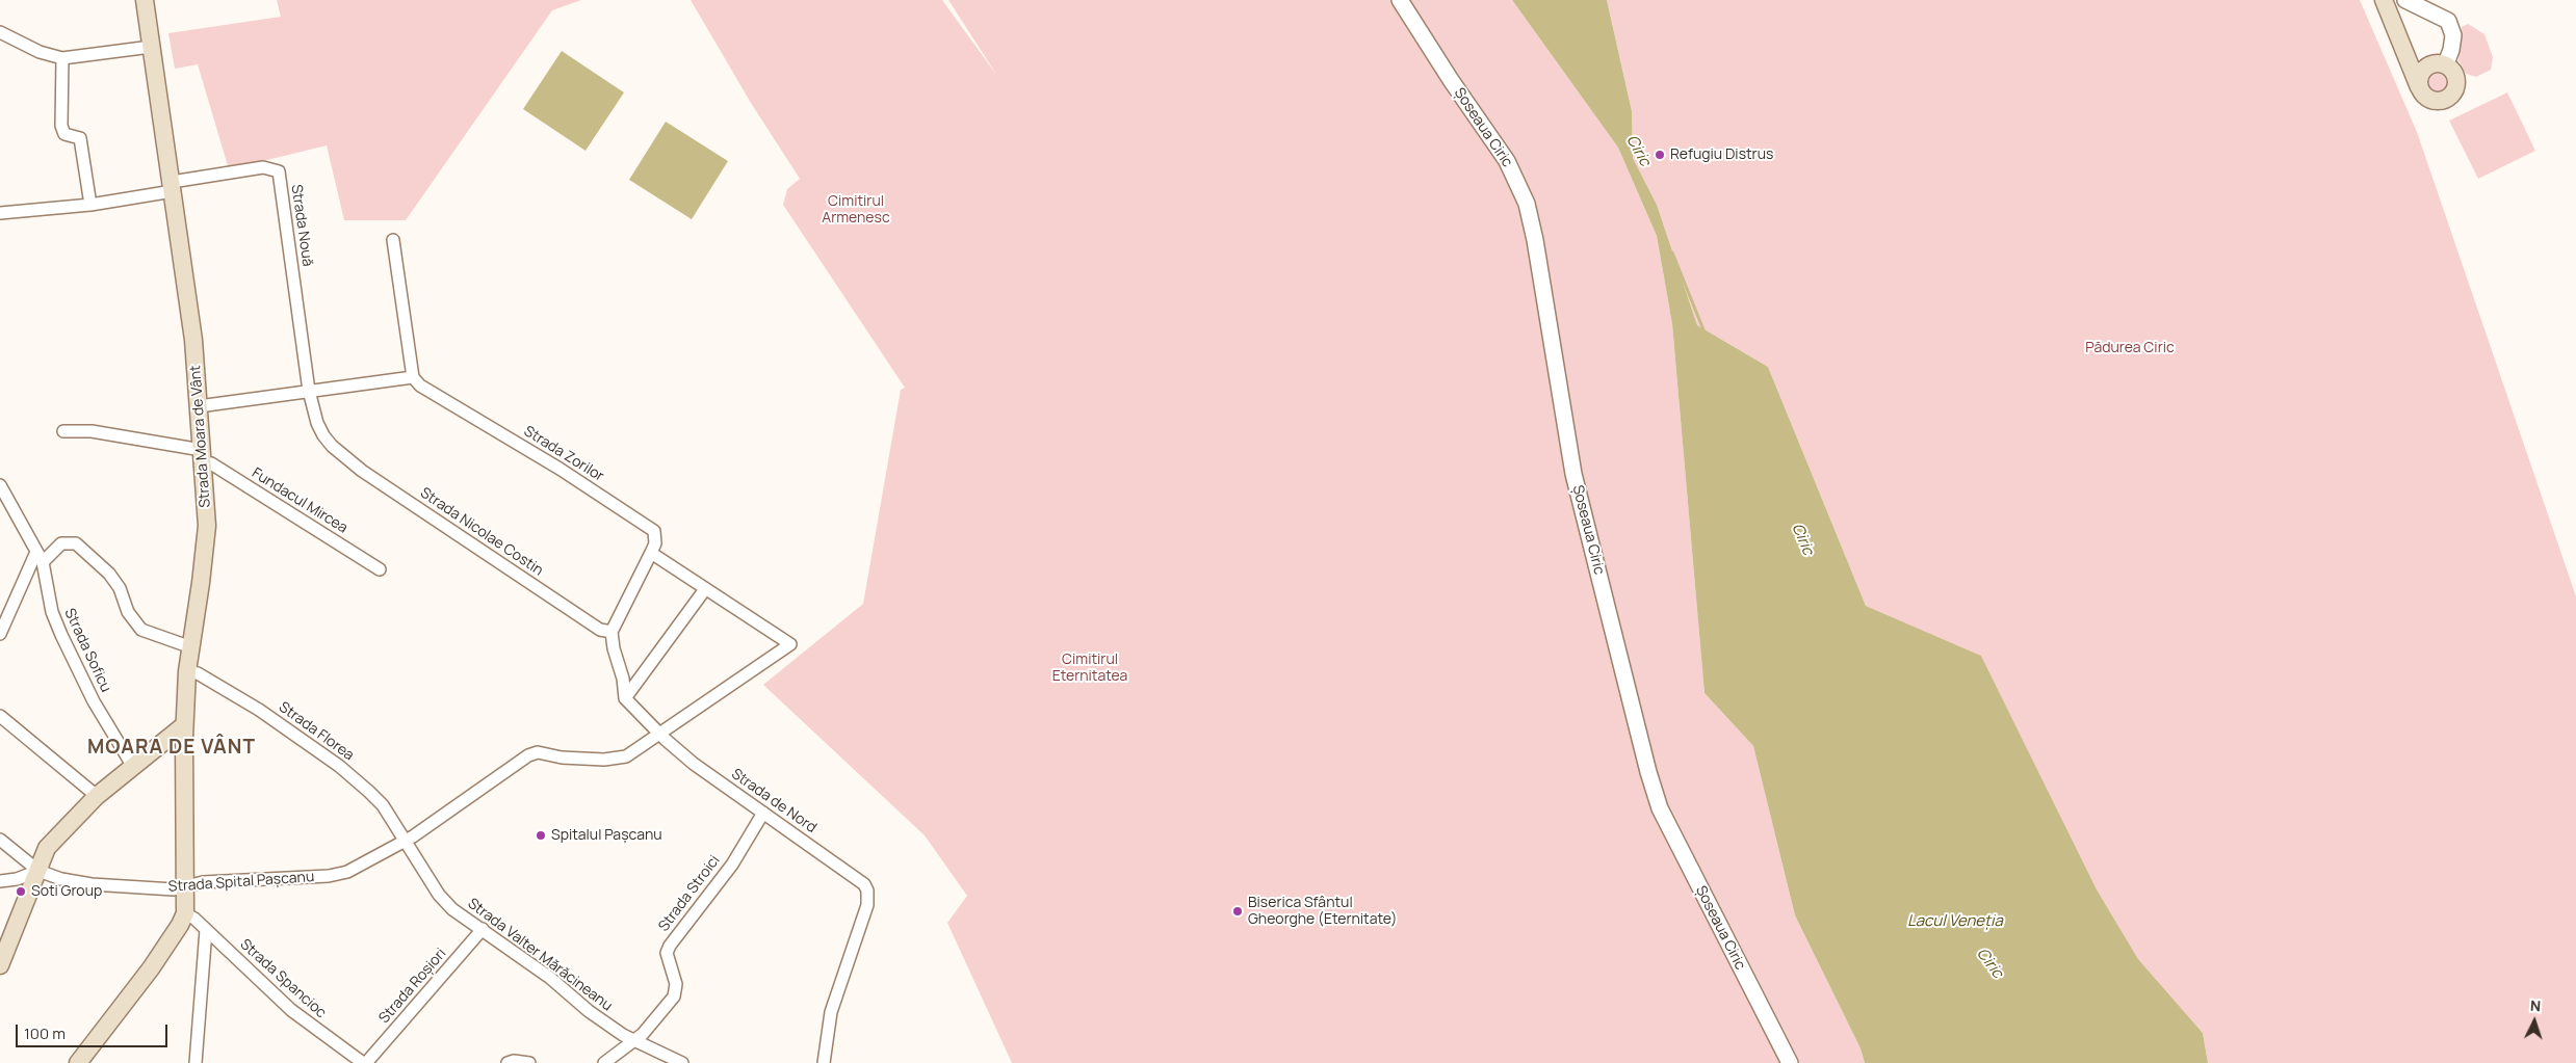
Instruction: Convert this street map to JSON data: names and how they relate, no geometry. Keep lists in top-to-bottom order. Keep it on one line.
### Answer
{"streets":{"main road":["Strada Moara de Vânt"],"street":["Șoseaua Ciric","Strada Nouă","Strada Zorilor","Fundacul Mircea","Strada Nicolae Costin","Strada Soficu","Strada Florea","Strada de Nord","Strada Spital Pașcanu","Strada Stroici","Strada Valter Mărăcineanu","Strada Spancioc","Strada Roșiori"]},"crossings":[["Strada Nouă","Strada Moara de Vânt"],["Strada Nouă","Strada Nicolae Costin"],["Strada Moara de Vânt","Fundacul Mircea"],["Strada Moara de Vânt","Strada Florea"],["Strada Moara de Vânt","Strada Spital Pașcanu"],["Strada Moara de Vânt","Strada Spancioc"],["Strada Florea","Strada Spital Pașcanu"],["Strada Florea","Strada Valter Mărăcineanu"],["Strada de Nord","Strada Spital Pașcanu"],["Strada de Nord","Strada Stroici"],["Strada Spital Pașcanu","Strada Valter Mărăcineanu"],["Strada Stroici","Strada Valter Mărăcineanu"],["Strada Valter Mărăcineanu","Strada Roșiori"],["Strada Spancioc","Strada Roșiori"]],"districts":["MOARA DE VÂNT"],"water":["Ciric","Lacul Veneția"],"parks":["Cimitirul Armenesc","Pădurea Ciric","Cimitirul Eternitatea"],"places":["Refugiu Distrus","Spitalul Pașcanu","Soti Group","Biserica Sfântul Gheorghe (Eternitate)"],"scale_bar":"100 m","north":"top"}
